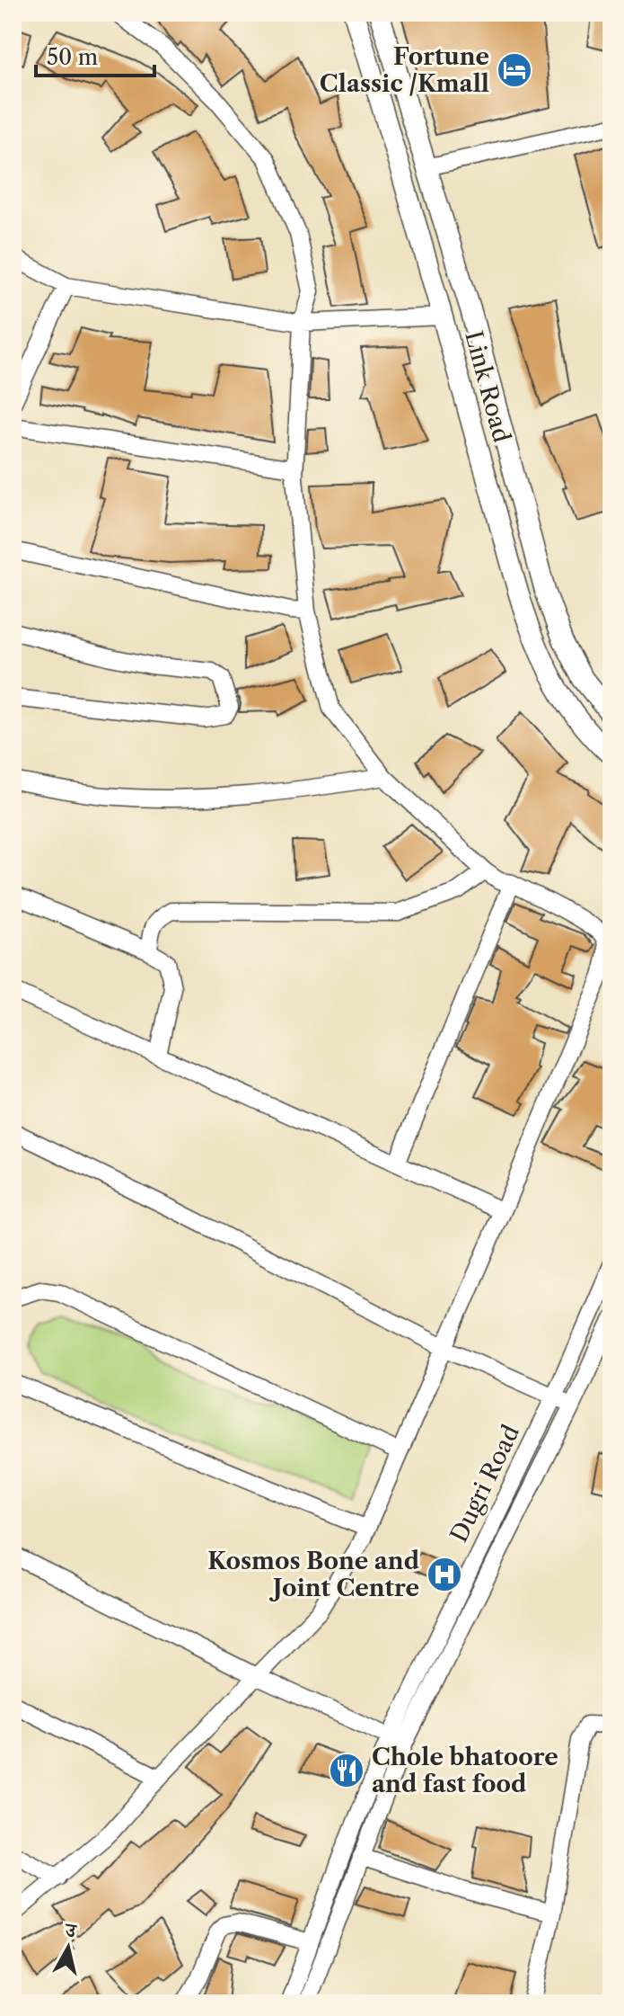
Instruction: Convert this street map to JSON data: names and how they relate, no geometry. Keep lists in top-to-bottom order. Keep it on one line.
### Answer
{"streets":{"main road":["Link Road"],"street":["Dugri Road"]},"places":{"hotel":["Fortune Classic /Kmall"],"hospital":["Kosmos Bone and Joint Centre"],"restaurant":["Chole bhatoore and fast food"]},"scale_bar":"50 m","north":"top"}
